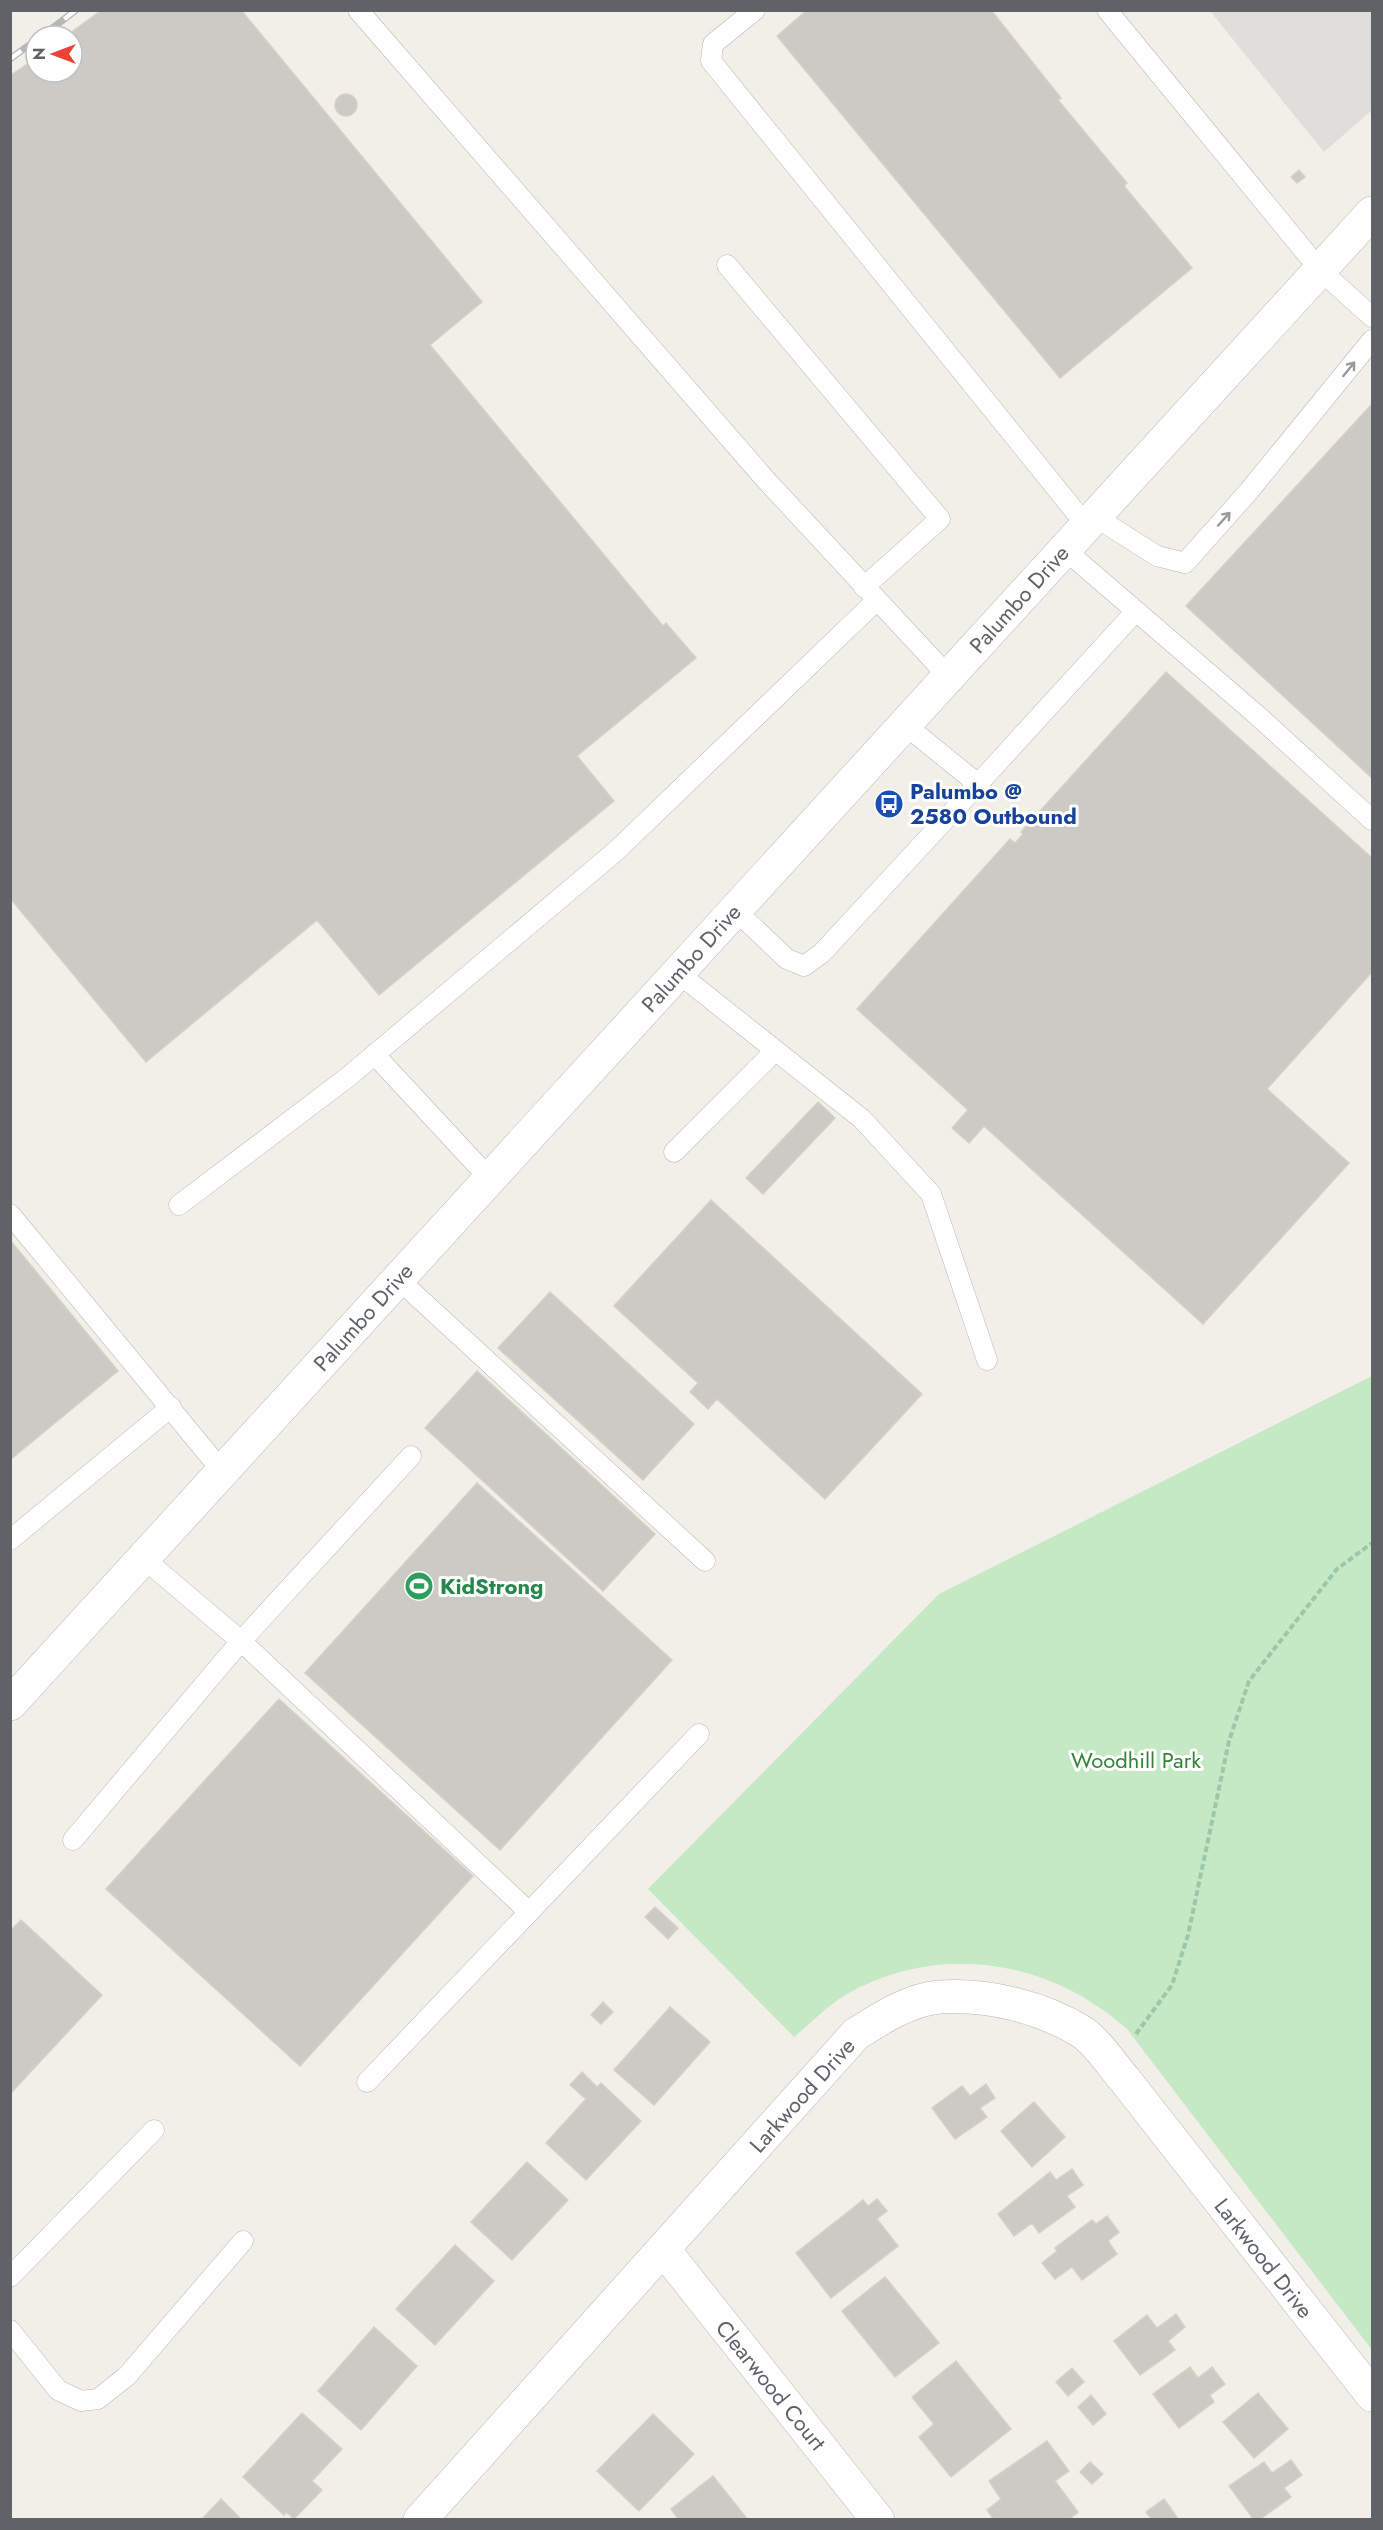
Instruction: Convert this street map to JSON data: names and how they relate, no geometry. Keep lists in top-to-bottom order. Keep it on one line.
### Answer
{"streets":{"street":["Palumbo Drive","Larkwood Drive","Clearwood Court"]},"crossings":[["Larkwood Drive","Clearwood Court"]],"parks":["Woodhill Park"],"places":{"bus stop":["Palumbo @ 2580 Outbound"],"sports":["KidStrong"]},"north":"left"}
